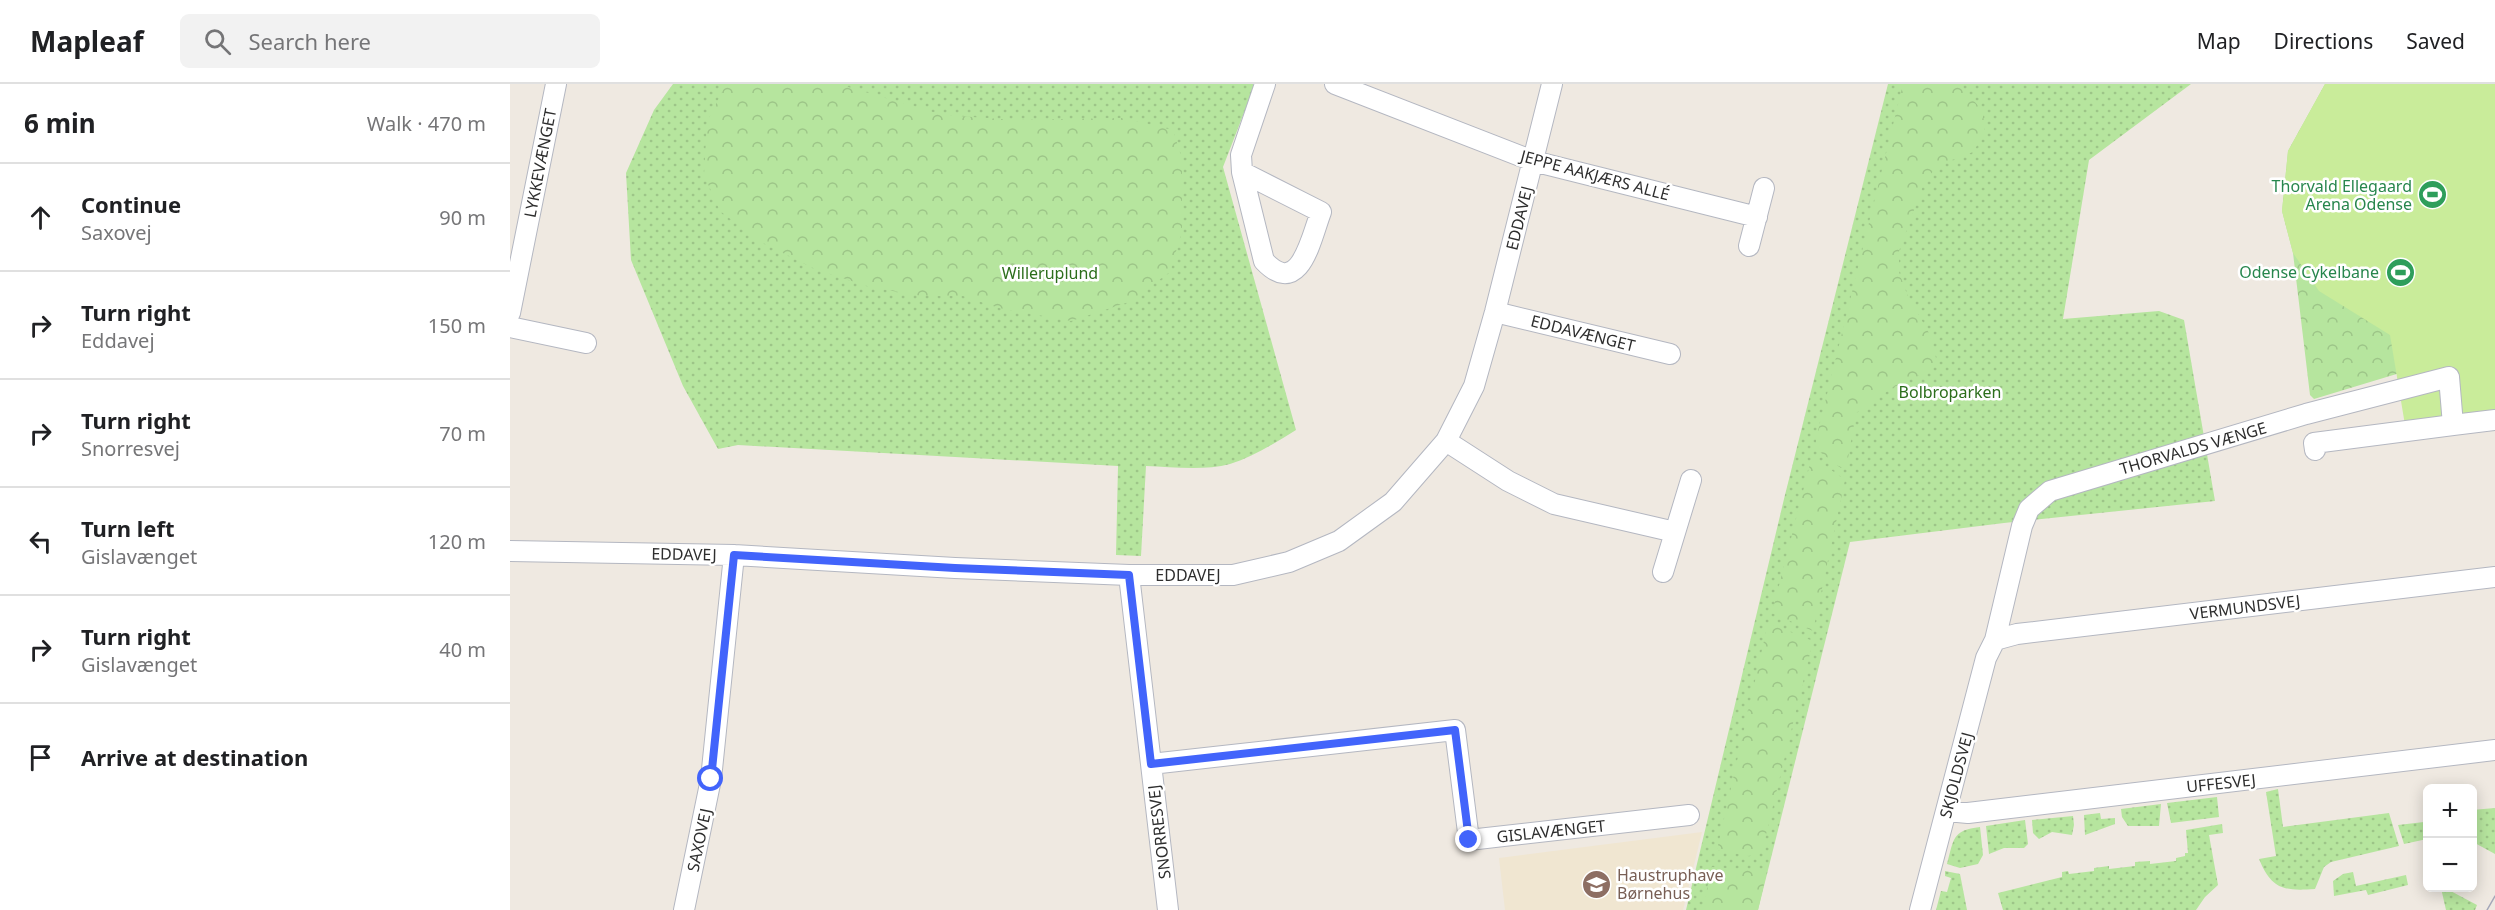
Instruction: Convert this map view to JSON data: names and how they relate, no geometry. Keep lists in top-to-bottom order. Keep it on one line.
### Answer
{"streets":{"street":["LYKKEVÆNGET","JEPPE AAKJÆRS ALLÉ","EDDAVEJ","EDDAVÆNGET","THORVALDS VÆNGE","VERMUNDSVEJ","SKJOLDSVEJ","UFFESVEJ","GISLAVÆNGET","SNORRESVEJ","SAXOVEJ"]},"crossings":[["JEPPE AAKJÆRS ALLÉ","EDDAVEJ"],["EDDAVEJ","EDDAVÆNGET"],["EDDAVEJ","SNORRESVEJ"],["EDDAVEJ","SAXOVEJ"],["THORVALDS VÆNGE","VERMUNDSVEJ"],["THORVALDS VÆNGE","SKJOLDSVEJ"],["VERMUNDSVEJ","SKJOLDSVEJ"],["SKJOLDSVEJ","UFFESVEJ"],["GISLAVÆNGET","SNORRESVEJ"]],"parks":["Willeruplund","Bolbroparken"],"places":{"sports":["Thorvald Ellegaard Arena Odense","Odense Cykelbane"],"school or university":["Haustruphave Børnehus"]},"page":{"header":"Mapleaf","search":"Search here","nav":["Map","Directions","Saved"],"heading":["6 min","Walk · 470 m"],"list":[["Continue","Saxovej","90 m"],["Turn right","Eddavej","150 m"],["Turn right","Snorresvej","70 m"],["Turn left","Gislavænget","120 m"],["Turn right","Gislavænget","40 m"],"Arrive at destination"],"map_buttons":["+","−"]}}
